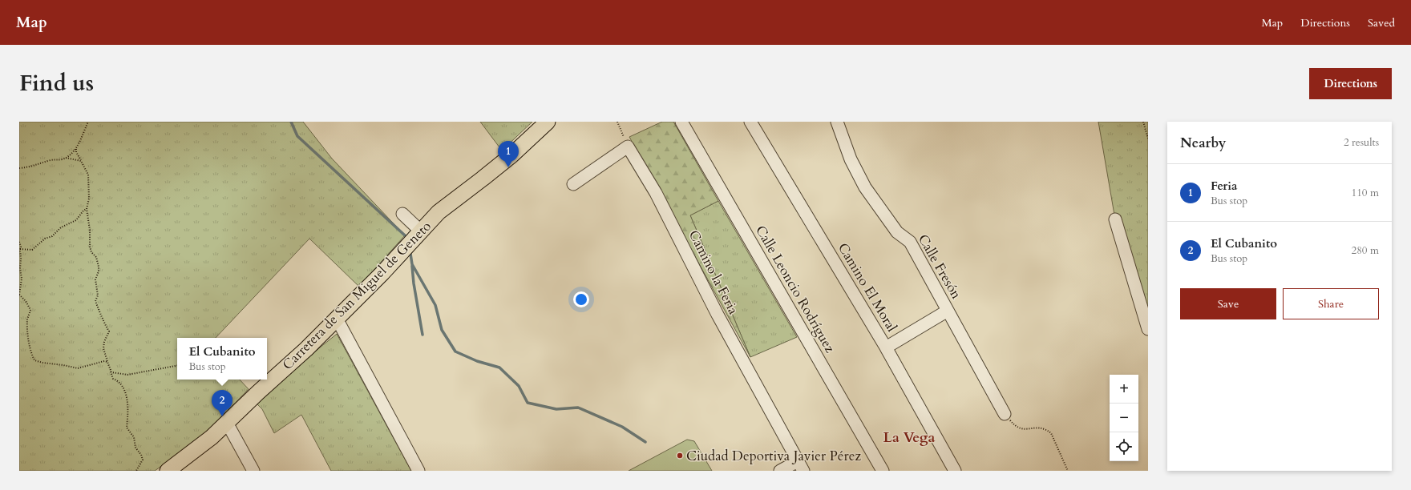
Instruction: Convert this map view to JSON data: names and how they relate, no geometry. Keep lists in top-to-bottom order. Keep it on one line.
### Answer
{"streets":{"main road":["Carretera de San Miguel de Geneto"],"street":["Calle Fresón","Camino la Feria","Camino El Moral","Calle Leoncio Rodríguez"]},"districts":["La Vega"],"places":["Ciudad Deportiva Javier Pérez"],"page":{"header":"Map","nav":["Map","Directions","Saved"],"title":"Find us","buttons":["Directions",["Save","Share"]],"heading":["Nearby","2 results"],"pins":["1","2"],"list":[{"mark":"1","name":"Feria","note":"Bus stop","value":"110 m"},{"mark":"2","name":"El Cubanito","note":"Bus stop","value":"280 m"}],"popup":["El Cubanito","Bus stop"],"map_buttons":["+","−"]}}
